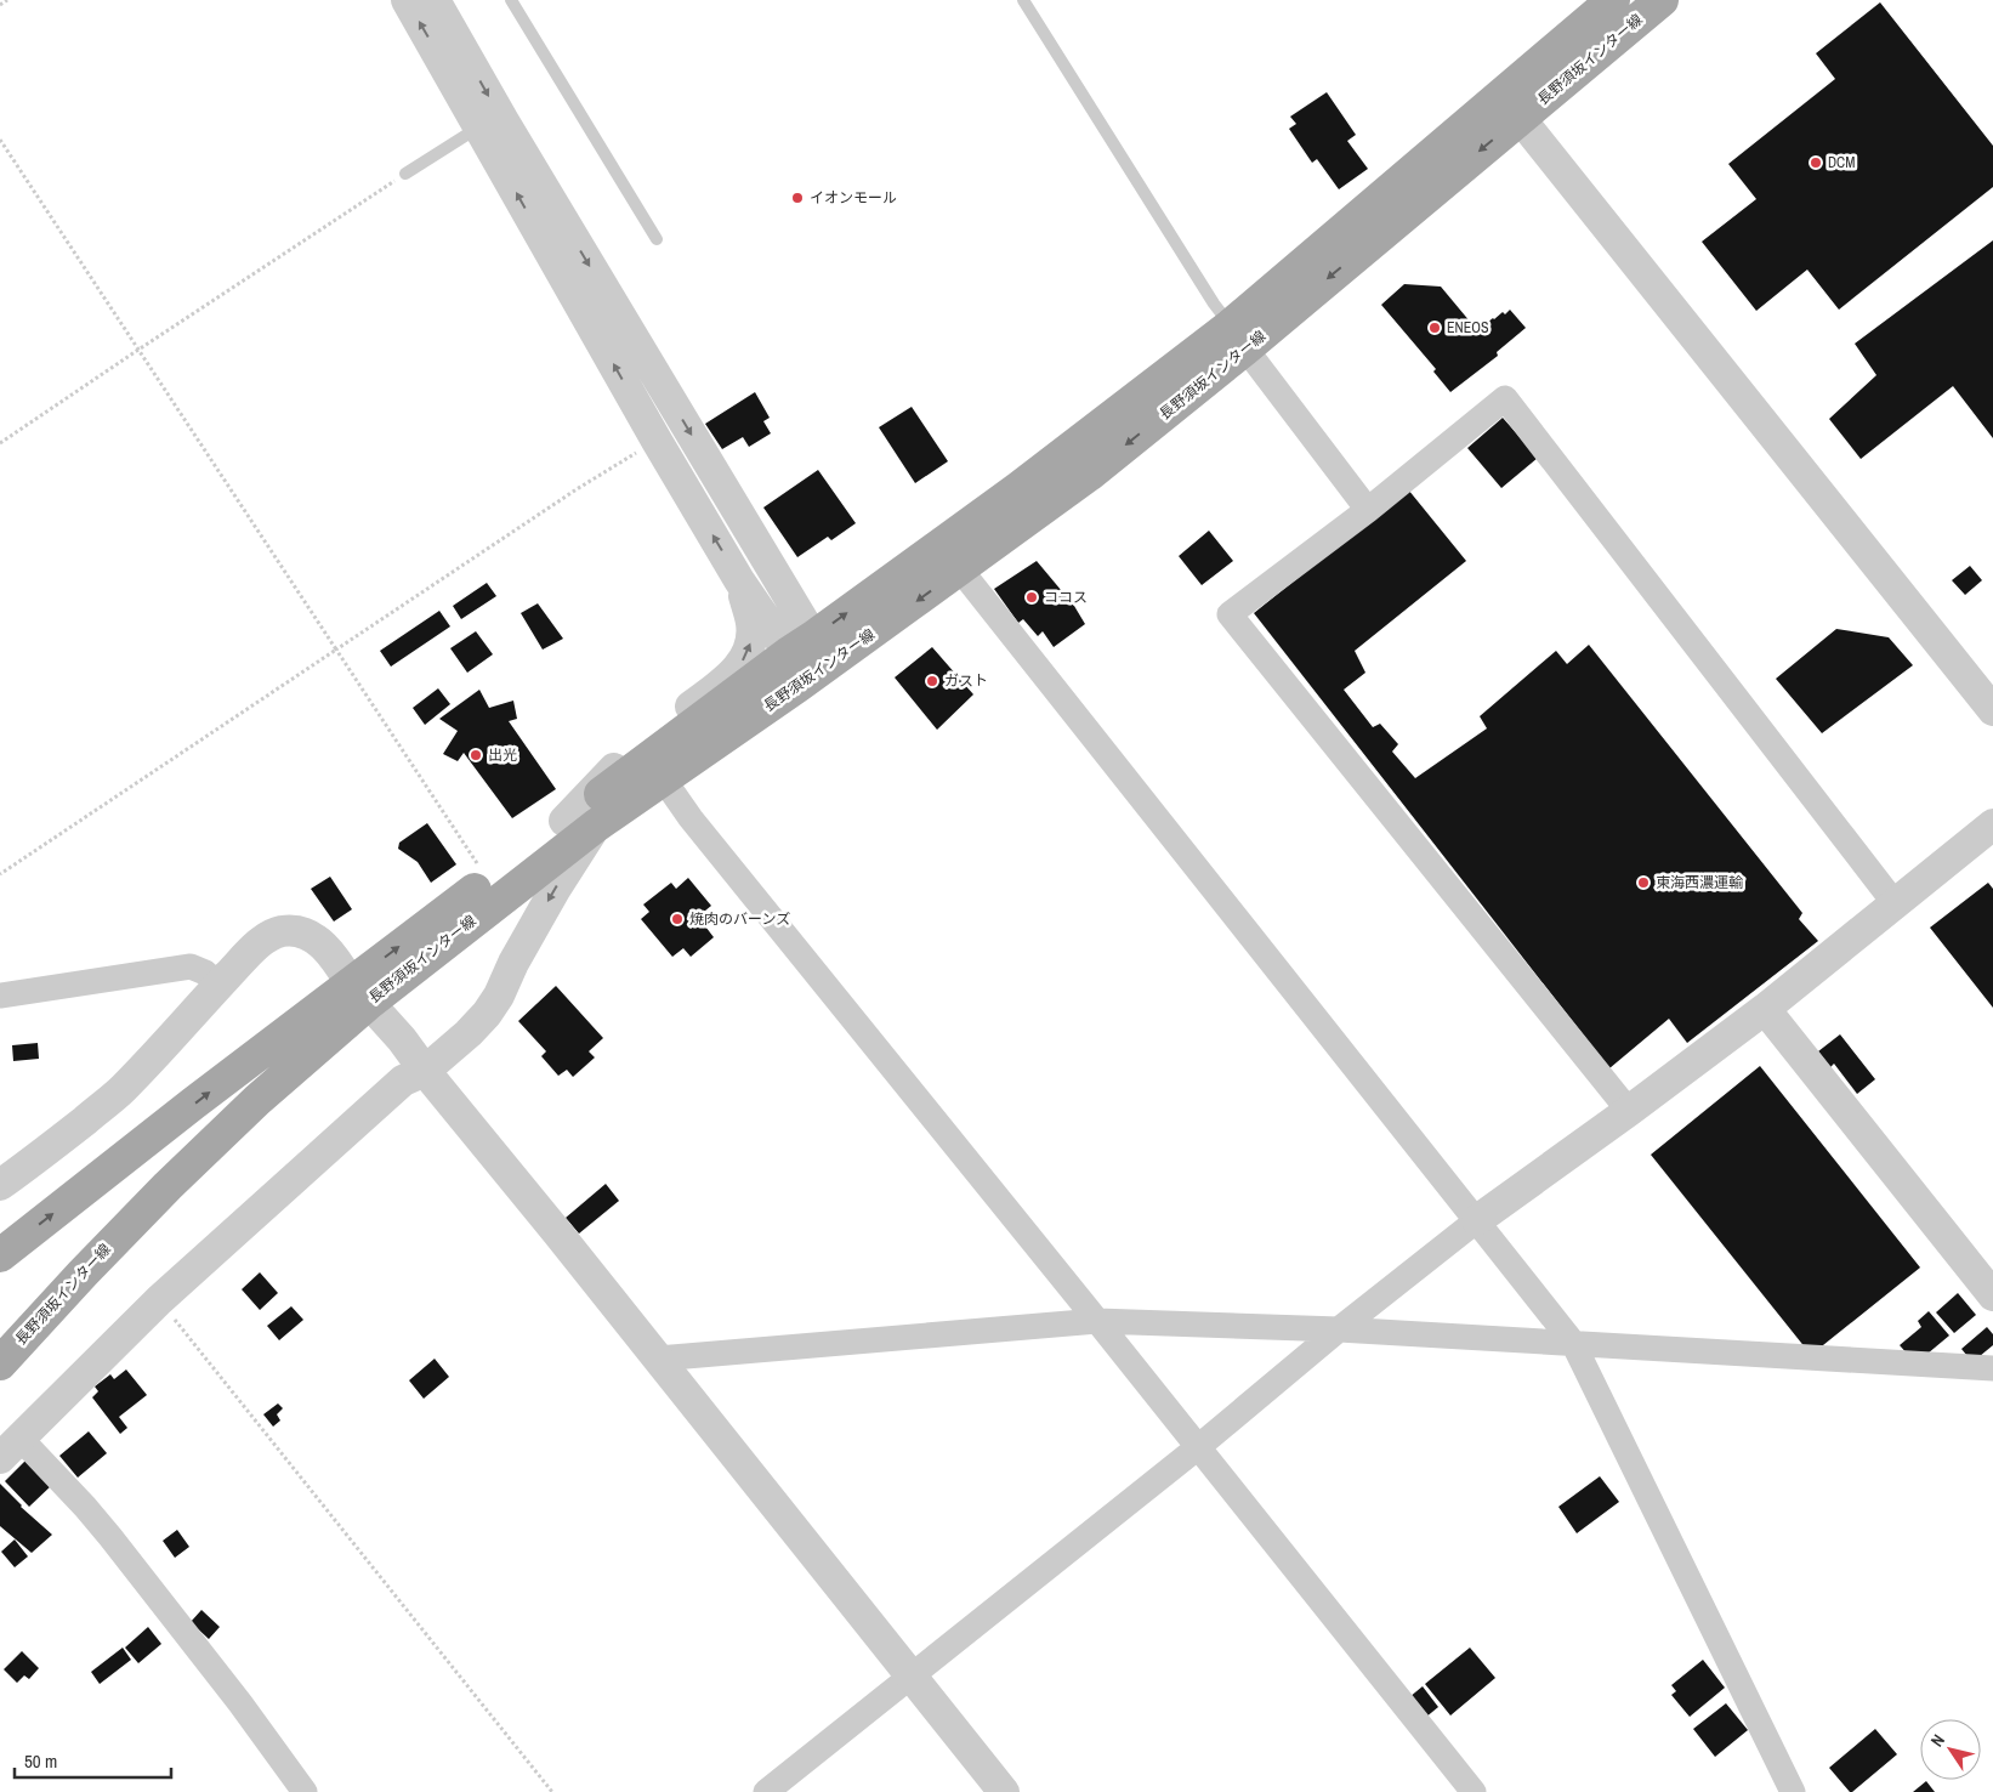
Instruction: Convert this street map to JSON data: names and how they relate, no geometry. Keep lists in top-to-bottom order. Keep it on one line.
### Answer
{"streets":{"main road":["長野須坂インター線"]},"places":["DCM","イオンモール","ENEOS","ココス","ガスト","出光","東海西濃運輸","焼肉のバーンズ"],"scale_bar":"50 m","north":"top left"}
